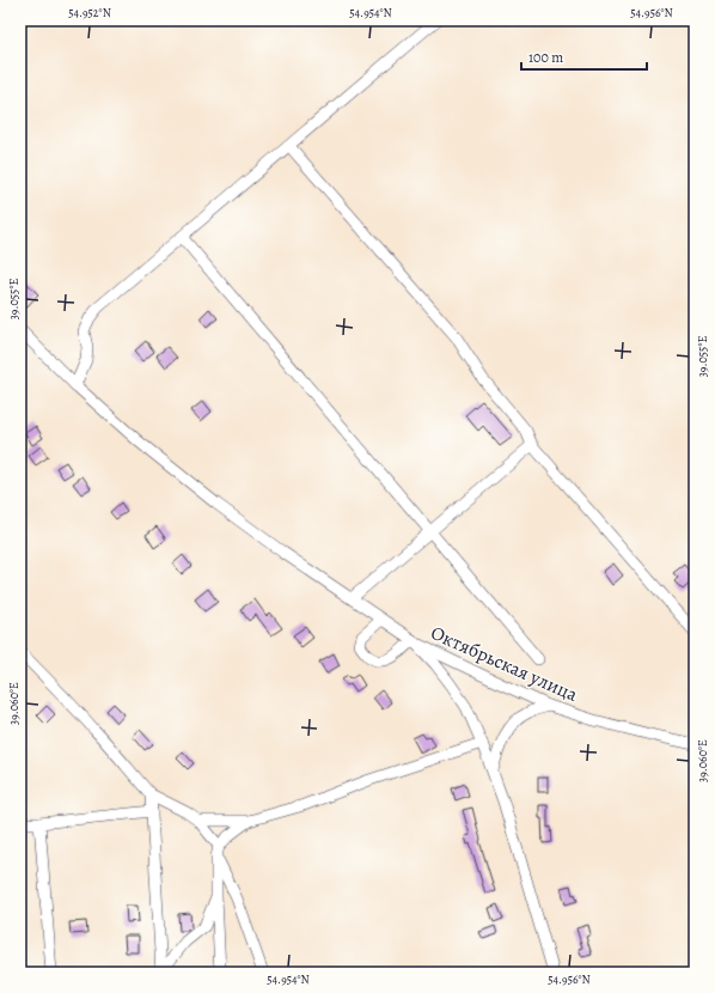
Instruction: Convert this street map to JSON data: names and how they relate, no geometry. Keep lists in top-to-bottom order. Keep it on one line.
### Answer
{"streets":{"street":["Октябрьская улица"]},"scale_bar":"100 m","coordinates":["54.952°N","54.954°N","54.956°N","39.055°E","39.060°E"]}
